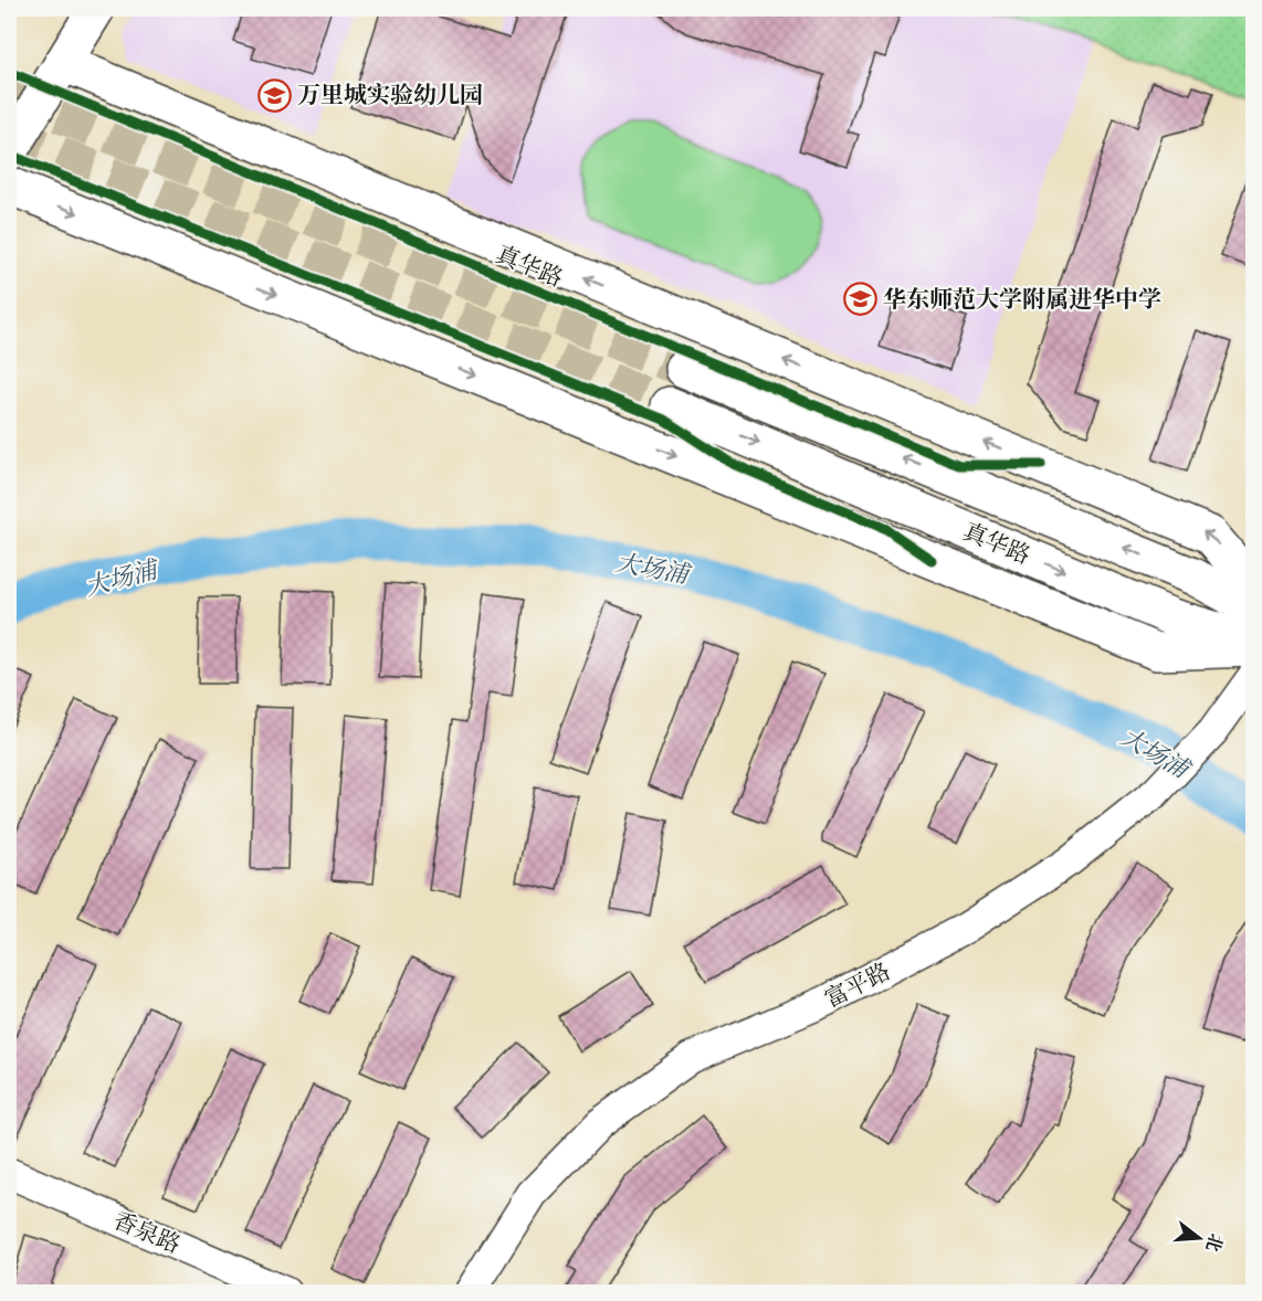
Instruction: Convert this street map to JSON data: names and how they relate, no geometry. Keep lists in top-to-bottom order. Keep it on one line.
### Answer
{"streets":{"main road":["真华路"],"street":["富平路","香泉路"]},"water":["大场浦"],"places":{"school or university":["万里城实验幼儿园","华东师范大学附属进华中学"]},"north":"right"}
